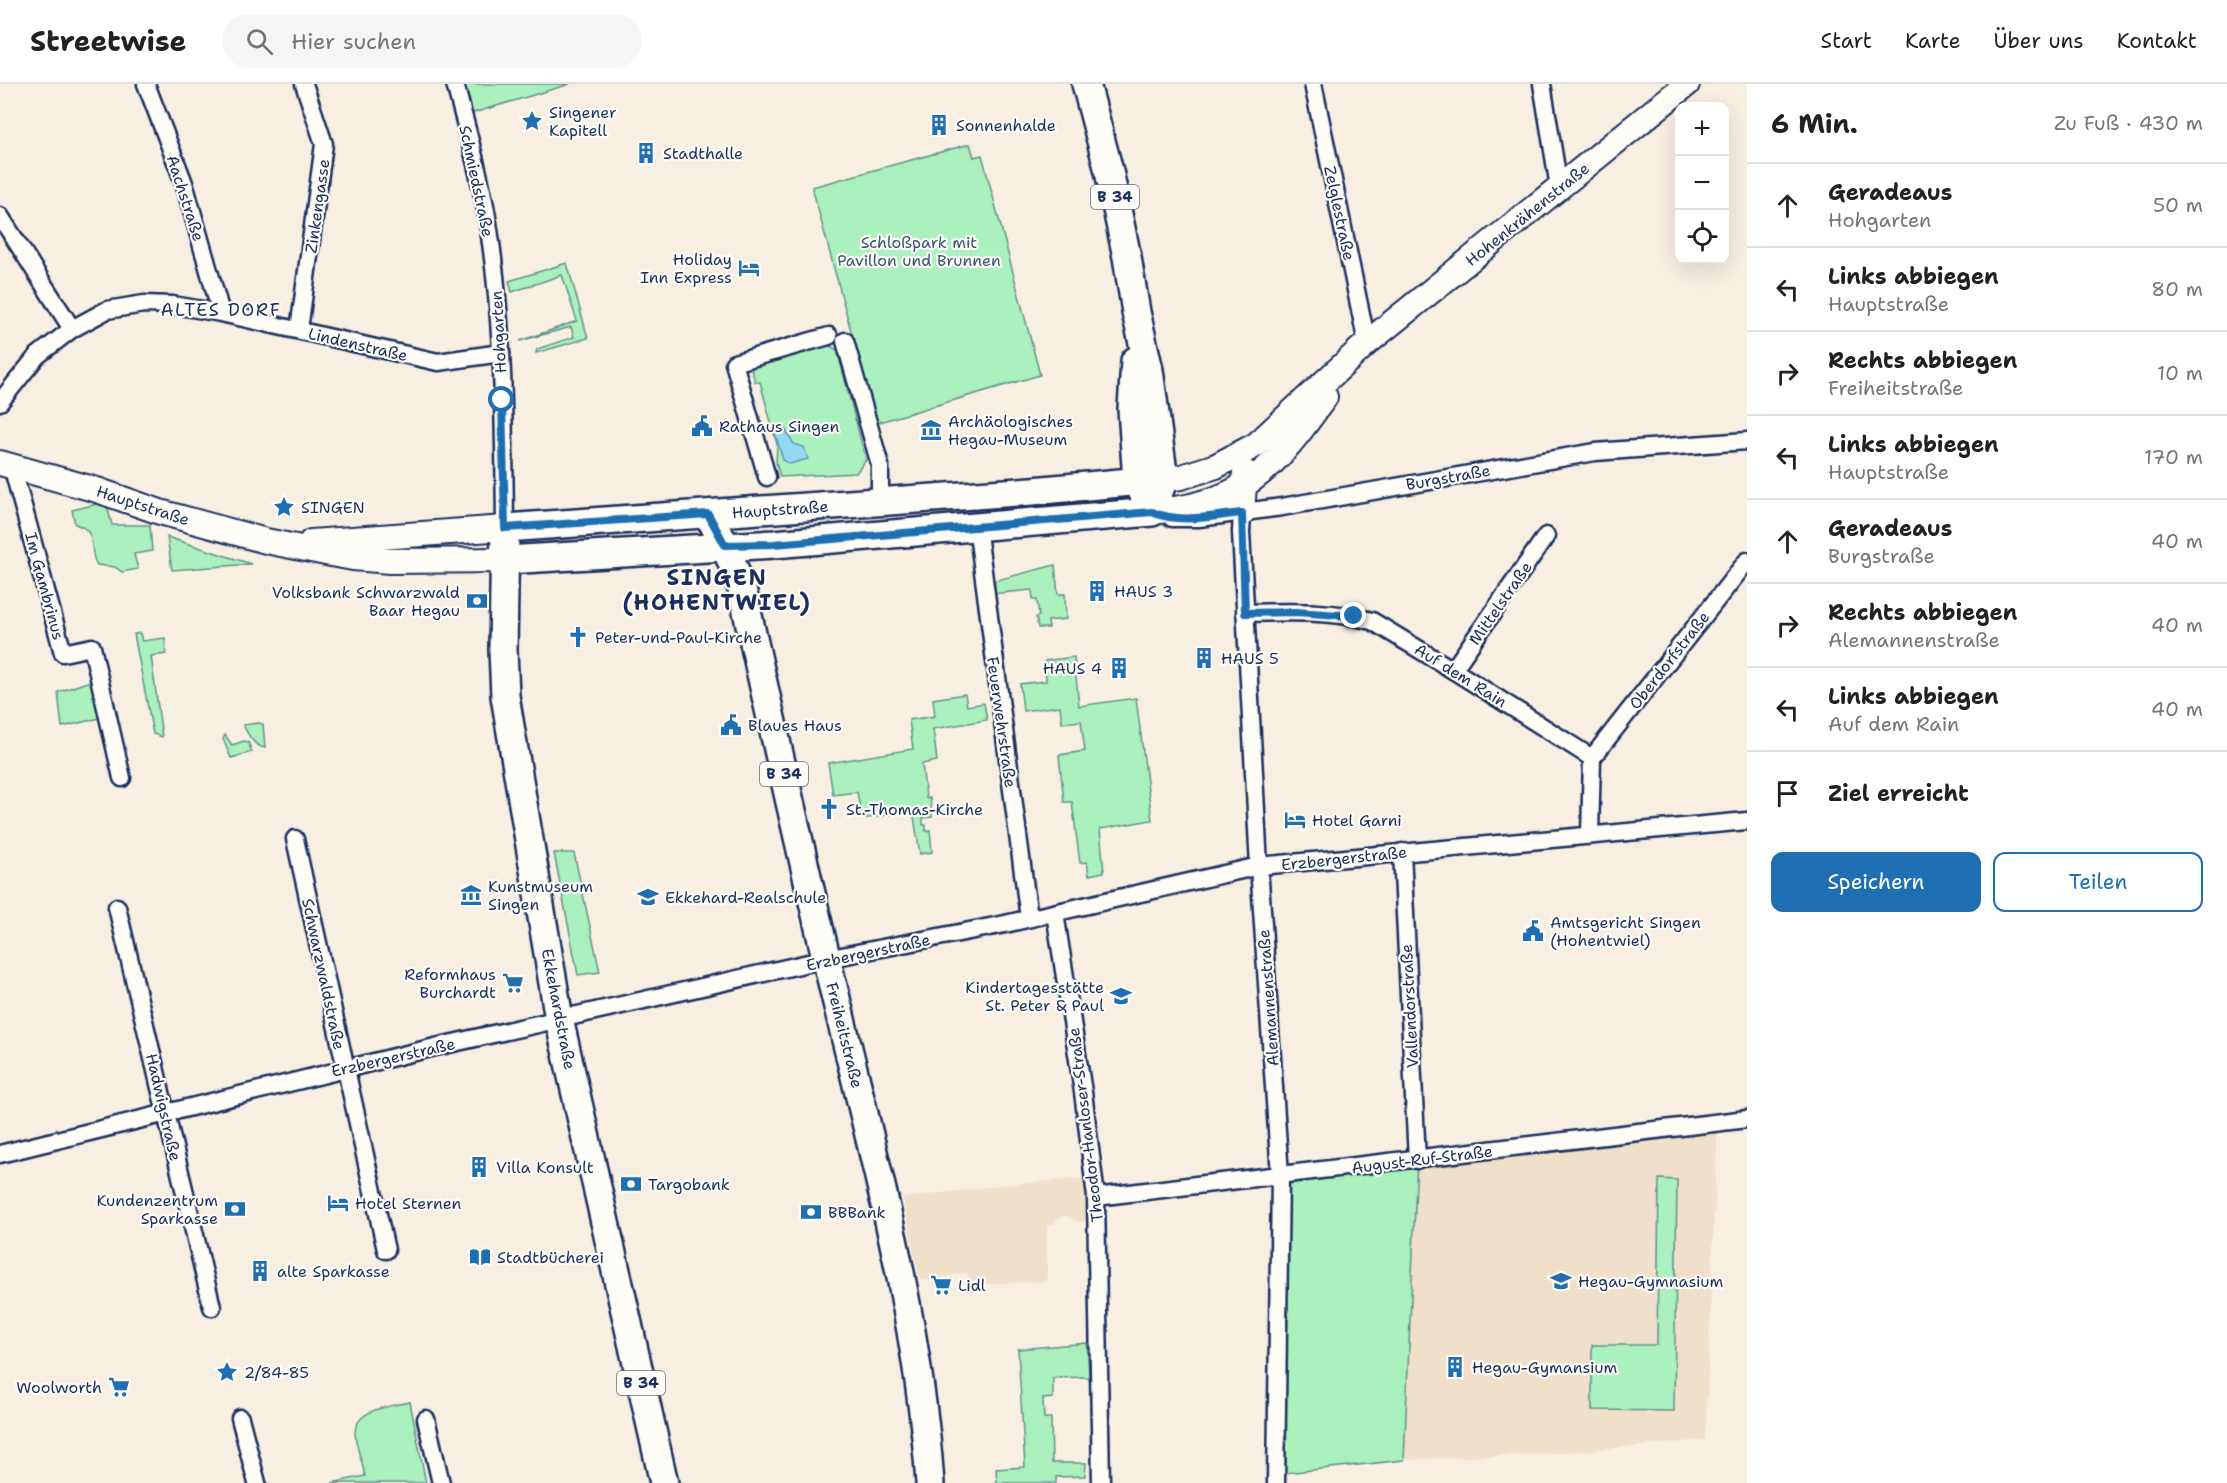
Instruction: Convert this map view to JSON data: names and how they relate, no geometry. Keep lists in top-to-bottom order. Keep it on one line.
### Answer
{"streets":{"main road":["B 34","Hohenkrähenstraße","Hauptstraße","Ekkehardstraße","Freiheitstraße"],"street":["Schmiedstraße","Aachstraße","Zinkengasse","Zelglestraße","Hohgarten","Lindenstraße","Burgstraße","Im Gambrinus","Mittelstraße","Oberdorfstraße","Auf dem Rain","Feuerwehrstraße","Erzbergerstraße","Schwarzwaldstraße","Alemannenstraße","Vallendorstraße","Hadwigstraße","Theodor-Hanloser-Straße","August-Ruf-Straße"]},"crossings":[["Schmiedstraße","Hohgarten"],["B 34","Hohenkrähenstraße"],["B 34","Burgstraße"],["B 34","Hauptstraße"],["Aachstraße","Lindenstraße"],["Zinkengasse","Lindenstraße"],["Zelglestraße","Hohenkrähenstraße"],["Hohenkrähenstraße","Burgstraße"],["Hohenkrähenstraße","Hauptstraße"],["Hohgarten","Lindenstraße"],["Hohgarten","Hauptstraße"],["Hohgarten","Ekkehardstraße"],["Burgstraße","Hauptstraße"],["Burgstraße","Alemannenstraße"],["Hauptstraße","Im Gambrinus"],["Hauptstraße","Feuerwehrstraße"],["Hauptstraße","Ekkehardstraße"],["Hauptstraße","Freiheitstraße"],["Mittelstraße","Auf dem Rain"],["Oberdorfstraße","Auf dem Rain"],["Auf dem Rain","Alemannenstraße"],["Feuerwehrstraße","Erzbergerstraße"],["Erzbergerstraße","Schwarzwaldstraße"],["Erzbergerstraße","Alemannenstraße"],["Erzbergerstraße","Vallendorstraße"],["Erzbergerstraße","Ekkehardstraße"],["Erzbergerstraße","Freiheitstraße"],["Erzbergerstraße","Hadwigstraße"],["Erzbergerstraße","Theodor-Hanloser-Straße"],["Alemannenstraße","August-Ruf-Straße"],["Vallendorstraße","August-Ruf-Straße"],["Theodor-Hanloser-Straße","August-Ruf-Straße"]],"districts":["ALTES DORF","SINGEN (HOHENTWIEL)"],"parks":["Schloßpark mit Pavillon und Brunnen"],"places":{"place":["Singener Kapitell","SINGEN","2/84-85"],"building":["Sonnenhalde","Stadthalle","HAUS 3","HAUS 5","HAUS 4","Villa Konsult","alte Sparkasse","Hegau-Gymansium"],"hotel":["Holiday Inn Express","Hotel Garni","Hotel Sternen"],"public building":["Rathaus Singen","Blaues Haus","Amtsgericht Singen (Hohentwiel)"],"museum":["Archäologisches Hegau-Museum","Kunstmuseum Singen"],"bank":["Volksbank Schwarzwald Baar Hegau","Targobank","Kundenzentrum Sparkasse","BBBank"],"church":["Peter-und-Paul-Kirche","St.-Thomas-Kirche"],"school or university":["Ekkehard-Realschule","Kindertagesstätte St. Peter & Paul","Hegau-Gymnasium"],"supermarket":["Reformhaus Burchardt","Lidl","Woolworth"],"library":["Stadtbücherei"]},"page":{"header":"Streetwise","search":"Hier suchen","nav":["Start","Karte","Über uns","Kontakt"],"heading":["6 Min.","Zu Fuß · 430 m"],"map_buttons":["+","−"],"list":[["Geradeaus","Hohgarten","50 m"],["Links abbiegen","Hauptstraße","80 m"],["Rechts abbiegen","Freiheitstraße","10 m"],["Links abbiegen","Hauptstraße","170 m"],["Geradeaus","Burgstraße","40 m"],["Rechts abbiegen","Alemannenstraße","40 m"],["Links abbiegen","Auf dem Rain","40 m"],"Ziel erreicht"],"buttons":["Speichern","Teilen"]}}
